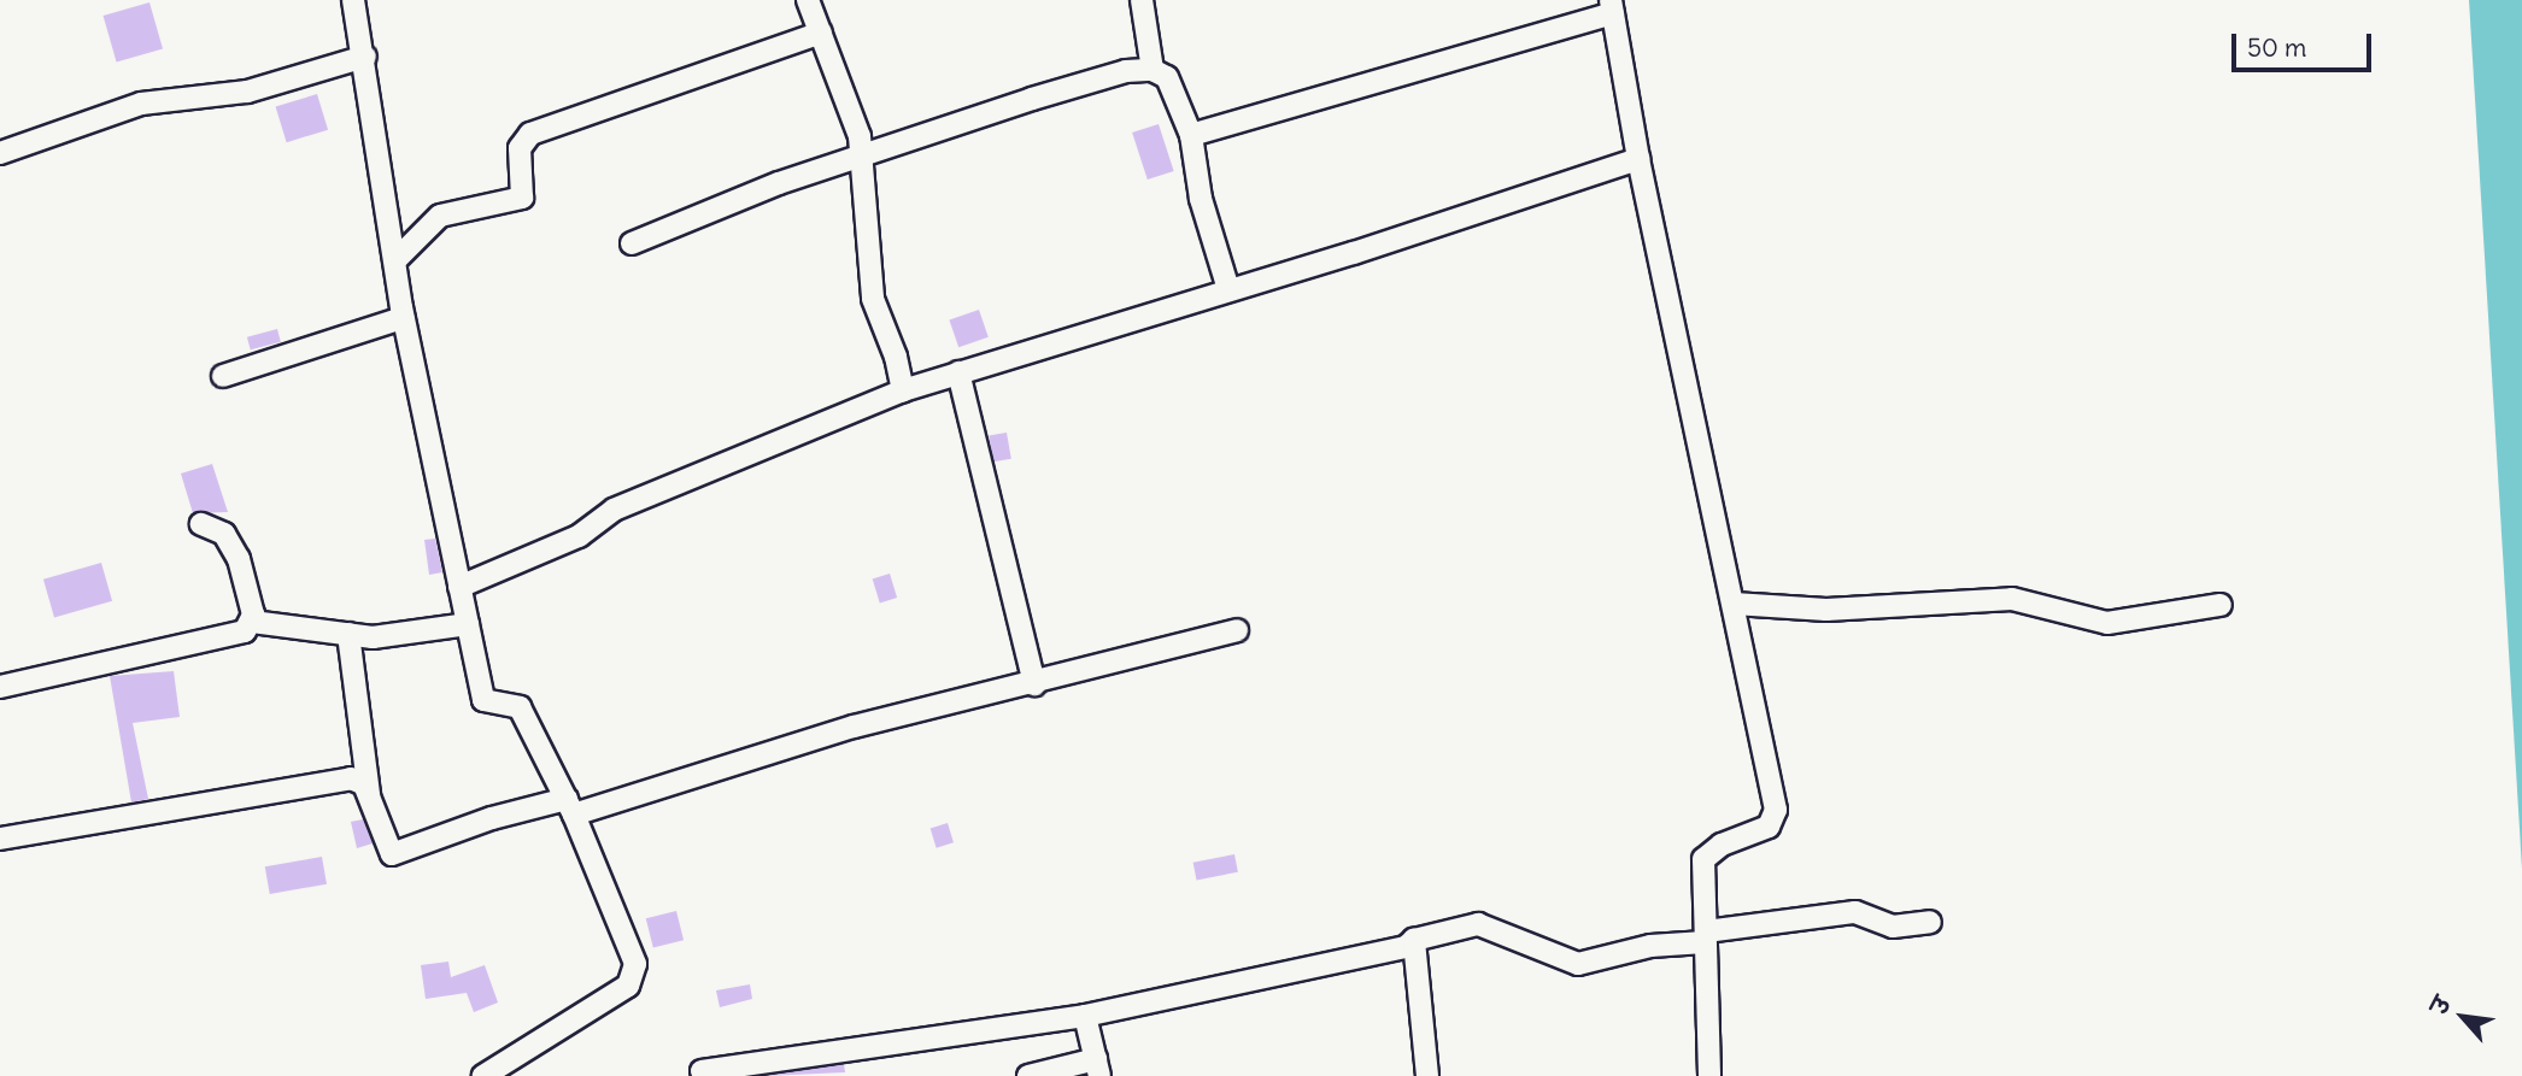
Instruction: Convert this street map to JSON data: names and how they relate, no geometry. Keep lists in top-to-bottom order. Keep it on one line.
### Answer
{"scale_bar":"50 m","north":"top left"}
